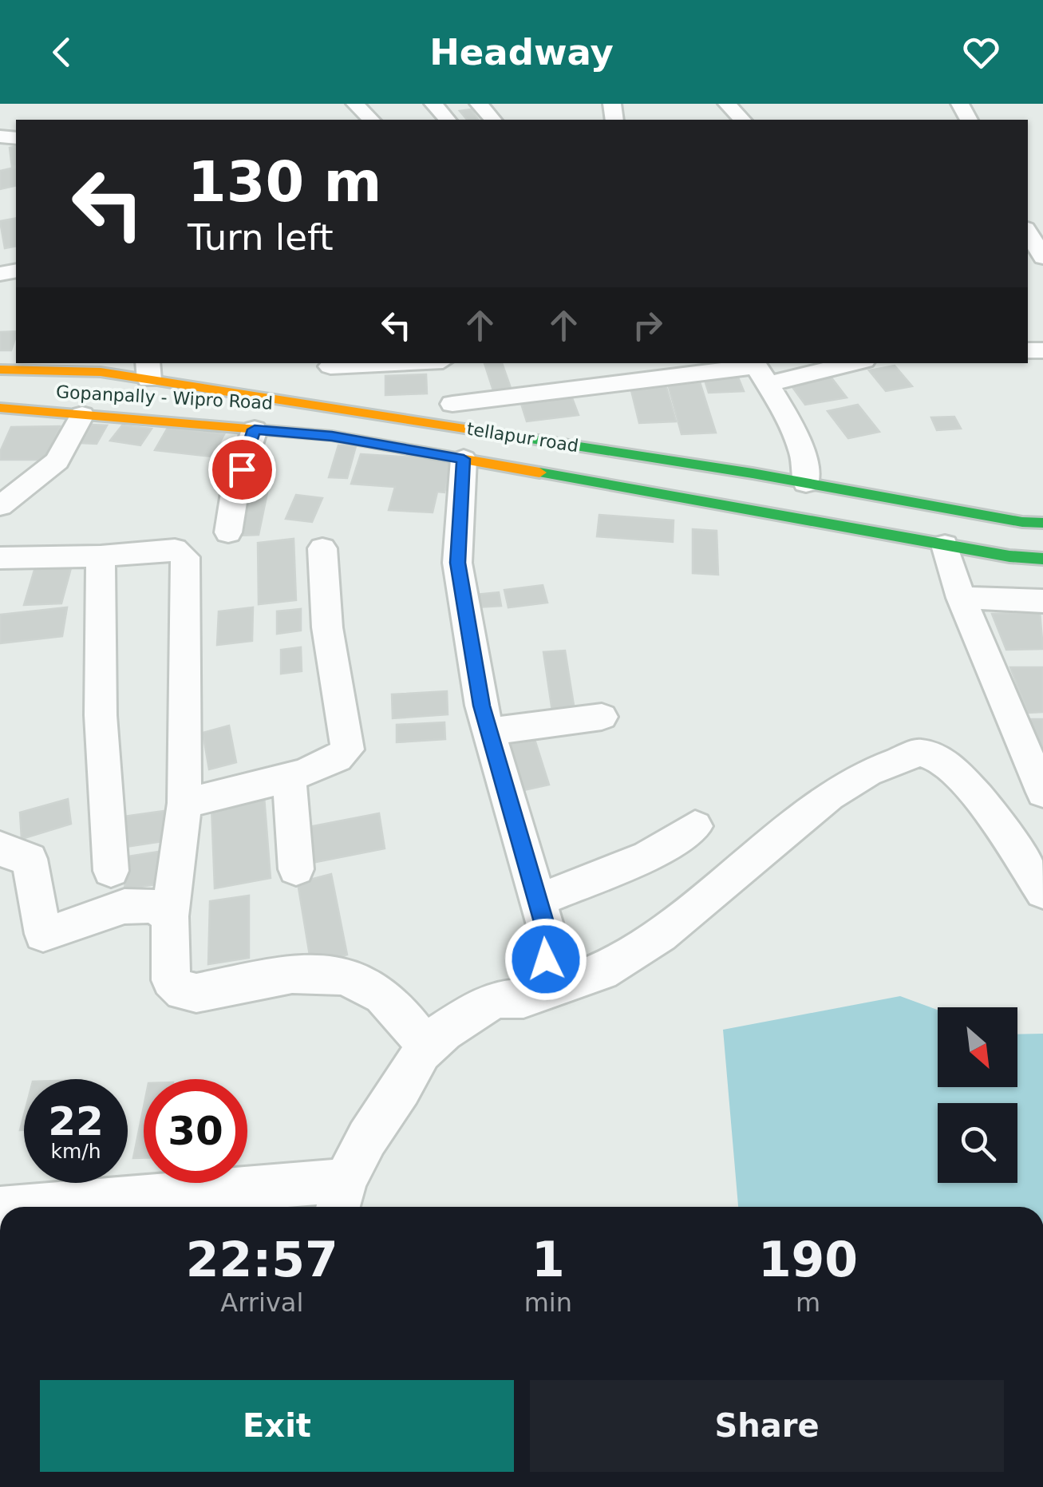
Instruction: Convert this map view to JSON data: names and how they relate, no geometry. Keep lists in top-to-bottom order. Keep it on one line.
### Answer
{"streets":{"street":["Gopanpally - Wipro Road","tellapur road"]},"crossings":[["Gopanpally - Wipro Road","tellapur road"]],"north":"bottom right","page":{"header":"Headway","turn":["130 m","Turn left"],"speed":"22 km/h","limit":"30","eta":["22:57","Arrival","1","min","190","m"],"buttons":["Exit","Share"]}}
